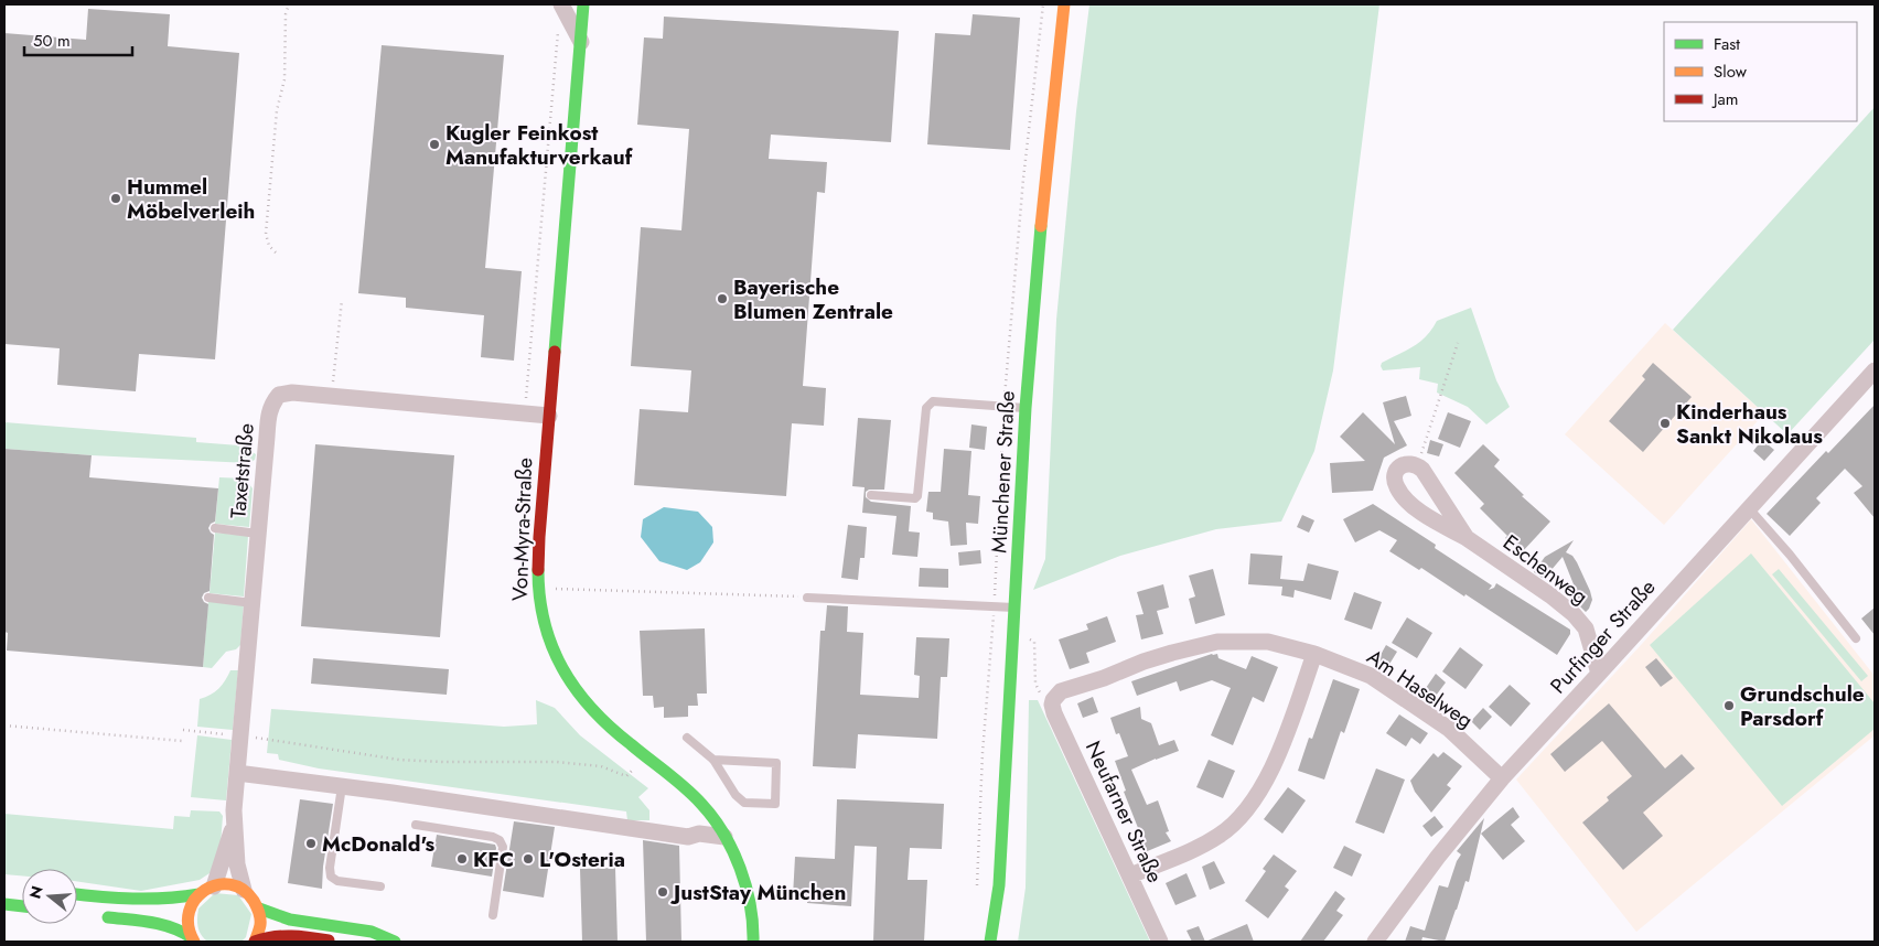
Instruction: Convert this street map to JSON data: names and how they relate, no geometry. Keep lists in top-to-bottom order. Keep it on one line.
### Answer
{"streets":{"main road":["Münchener Straße","Von-Myra-Straße"],"street":["Taxetstraße","Eschenweg","Purfinger Straße","Am Haselweg","Neufarner Straße"]},"crossings":[["Taxetstraße","Von-Myra-Straße"],["Eschenweg","Purfinger Straße"],["Purfinger Straße","Am Haselweg"],["Am Haselweg","Neufarner Straße"]],"places":["Kugler Feinkost Manufakturverkauf","Hummel Möbelverleih","Bayerische Blumen Zentrale","Kinderhaus Sankt Nikolaus","Grundschule Parsdorf","McDonald's","KFC","L'Osteria","JustStay München"],"legend":["Fast","Slow","Jam"],"scale_bar":"50 m","north":"left"}
